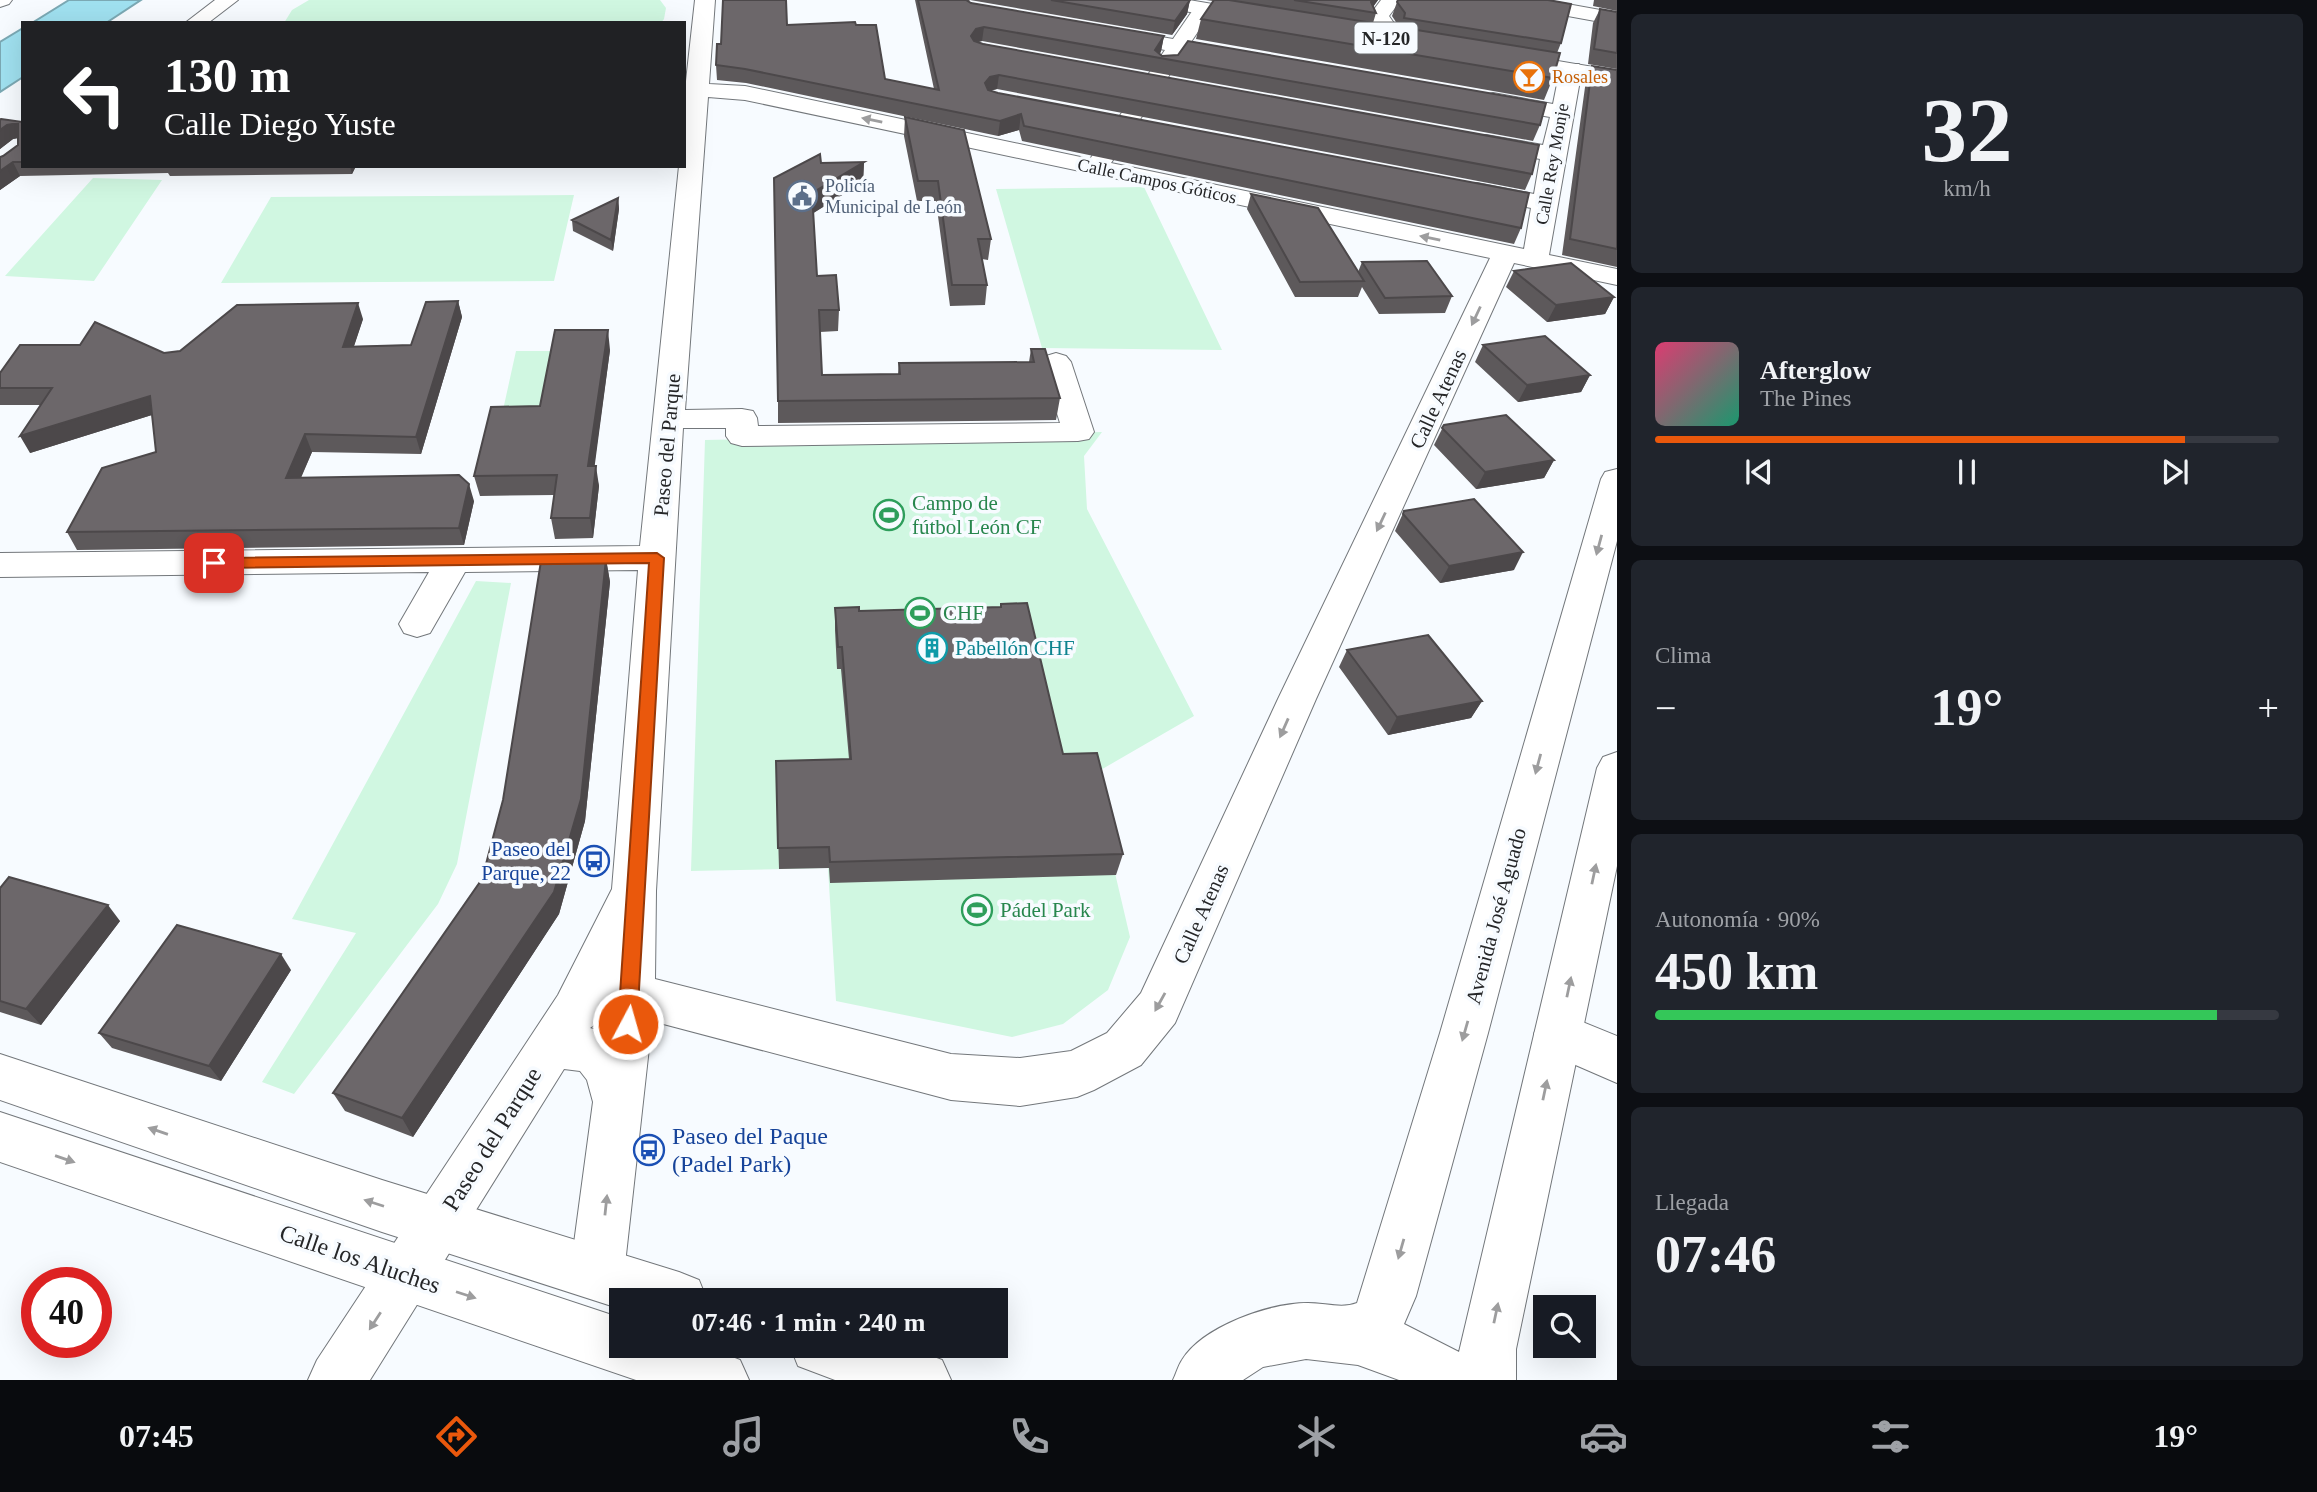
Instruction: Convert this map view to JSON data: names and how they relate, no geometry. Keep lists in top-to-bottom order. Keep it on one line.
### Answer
{"streets":{"main road":["N-120","Calle Rey Monje","Calle Campos Góticos","Calle Atenas","Paseo del Parque","Avenida José Aguado","Calle los Aluches"]},"crossings":[["Calle Rey Monje","Calle Campos Góticos"],["Calle Rey Monje","Calle Atenas"],["Calle Campos Góticos","Calle Atenas"],["Calle Campos Góticos","Paseo del Parque"],["Calle Atenas","Paseo del Parque"],["Paseo del Parque","Calle los Aluches"]],"one_way":["Calle Atenas"],"places":{"bar":["Rosales"],"public building":["Policía Municipal de León"],"sports":["Campo de fútbol León CF","CHF","Pádel Park"],"building":["Pabellón CHF"],"bus stop":["Paseo del Parque, 22","Paseo del Paque (Padel Park)"]},"page":{"tile":[["32","km/h"],"Clima",["Autonomía · 90%","450 km"],["Llegada","07:46"]],"turn":["130 m","Calle Diego Yuste"],"song":["Afterglow","The Pines"],"heat":["−","19°","+"],"limit":"40","trip":"07:46 · 1 min · 240 m","tabs":["07:45","19°"]}}
